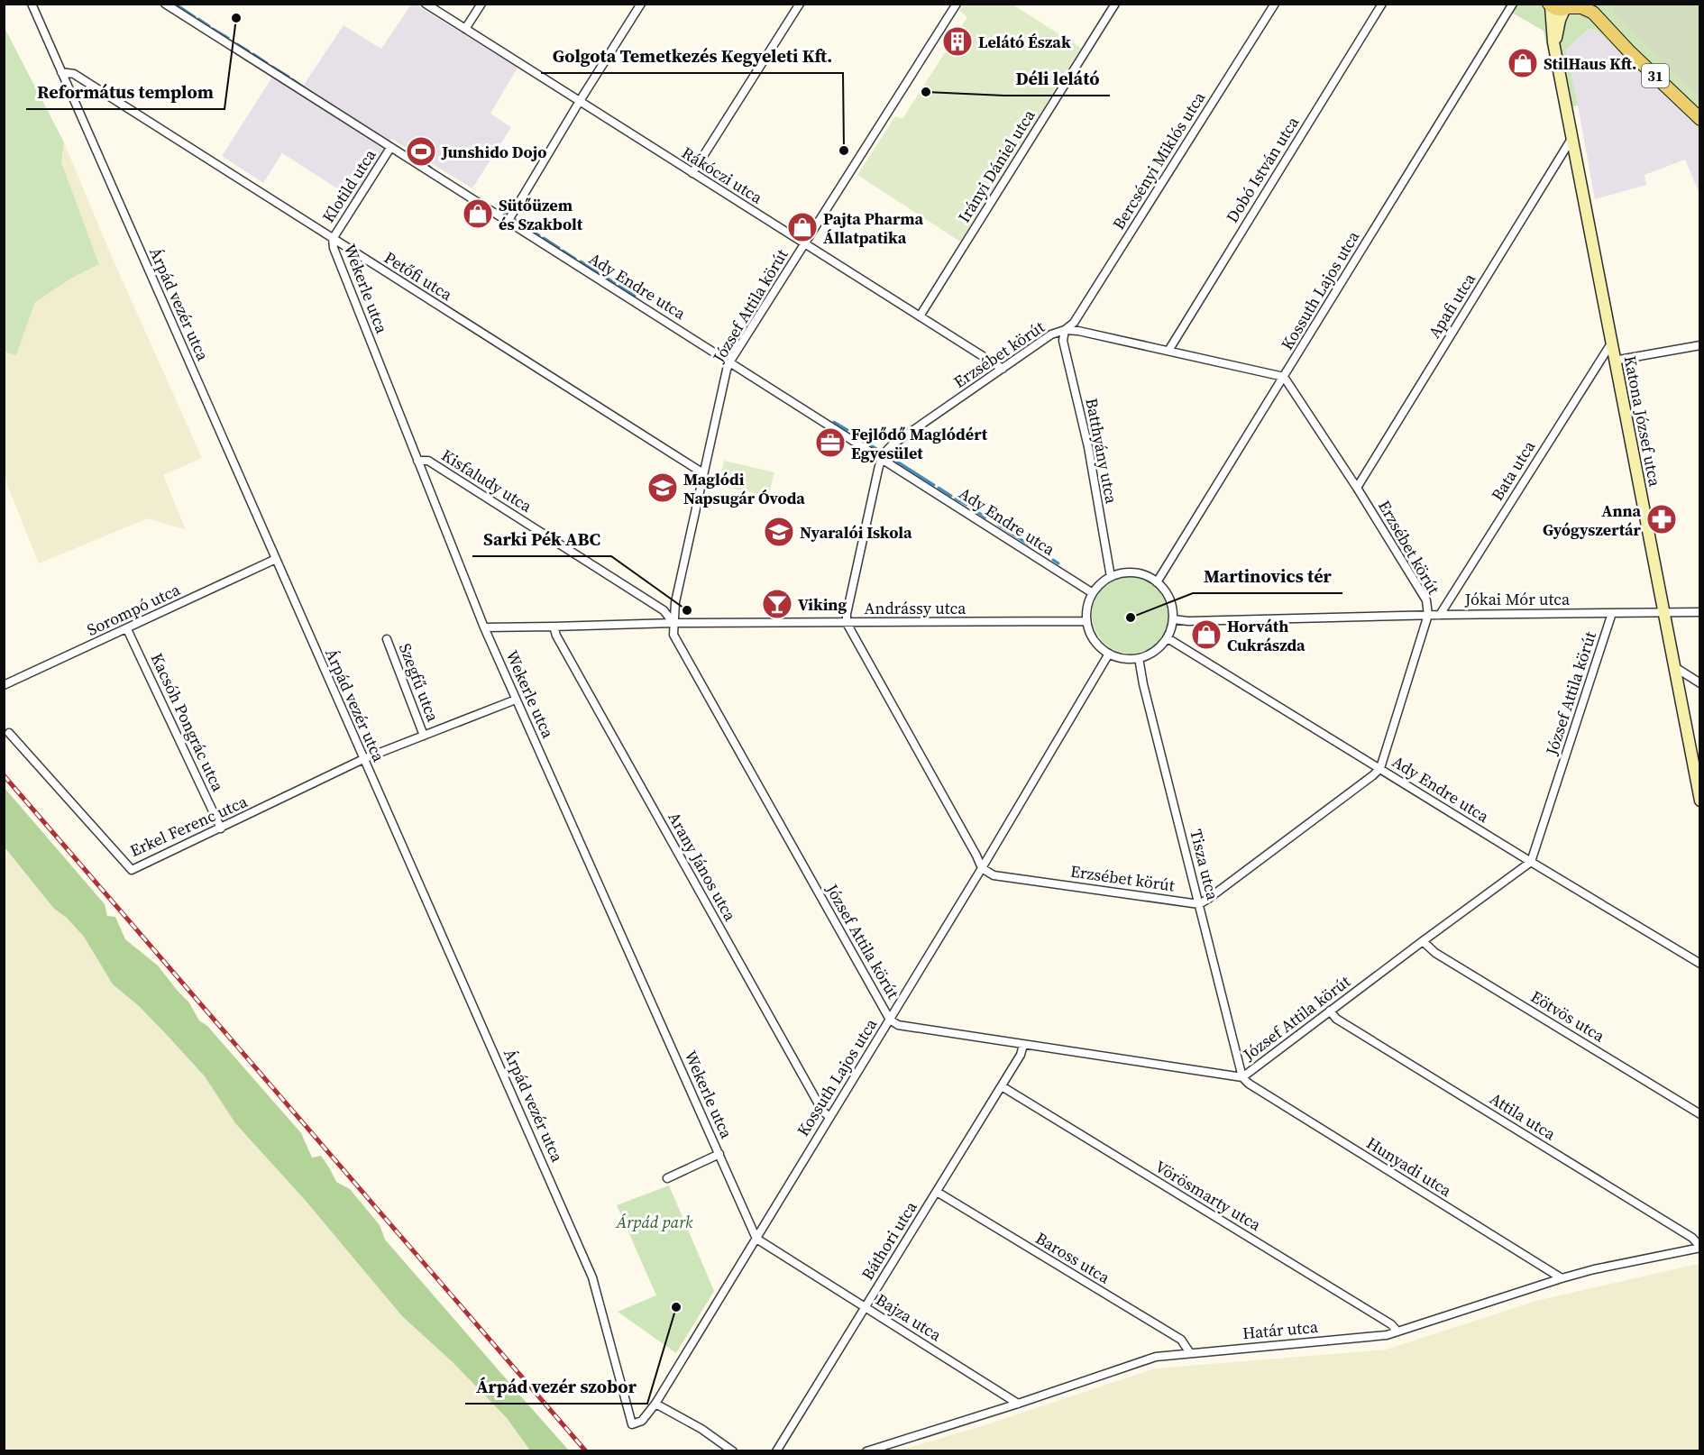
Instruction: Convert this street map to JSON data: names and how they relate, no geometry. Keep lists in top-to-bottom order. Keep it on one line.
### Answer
{"streets":{"main road":["31","Katona József utca"],"street":["Bercsényi Miklós utca","Irányi Dániel utca","Dobó István utca","Rákóczi utca","Klotild utca","Petőfi utca","Ady Endre utca","Wekerle utca","Kossuth Lajos utca","Árpád vezér utca","József Attila körút","Apafi utca","Erzsébet körút","Batthyány utca","Bata utca","Kisfaludy utca","Jókai Mór utca","Andrássy utca","Sorompó utca","Szegfű utca","Kacsóh Pongrác utca","Erkel Ferenc utca","Tisza utca","Arany János utca","Eötvös utca","Attila utca","Hunyadi utca","Vörösmarty utca","Báthori utca","Baross utca","Bajza utca","Határ utca"]},"crossings":[["31","Katona József utca"],["Bercsényi Miklós utca","Erzsébet körút"],["Bercsényi Miklós utca","Batthyány utca"],["Irányi Dániel utca","Rákóczi utca"],["Dobó István utca","Erzsébet körút"],["Rákóczi utca","József Attila körút"],["Rákóczi utca","Erzsébet körút"],["Klotild utca","Petőfi utca"],["Klotild utca","Ady Endre utca"],["Klotild utca","Wekerle utca"],["Petőfi utca","Wekerle utca"],["Petőfi utca","Árpád vezér utca"],["Petőfi utca","József Attila körút"],["Ady Endre utca","Kossuth Lajos utca"],["Ady Endre utca","József Attila körút"],["Ady Endre utca","Erzsébet körút"],["Ady Endre utca","Batthyány utca"],["Ady Endre utca","Jókai Mór utca"],["Ady Endre utca","Andrássy utca"],["Ady Endre utca","Tisza utca"],["Wekerle utca","Kossuth Lajos utca"],["Wekerle utca","Kisfaludy utca"],["Wekerle utca","Andrássy utca"],["Wekerle utca","Szegfű utca"],["Wekerle utca","Bajza utca"],["Kossuth Lajos utca","Árpád vezér utca"],["Kossuth Lajos utca","József Attila körút"],["Kossuth Lajos utca","Erzsébet körút"],["Kossuth Lajos utca","Batthyány utca"],["Kossuth Lajos utca","Jókai Mór utca"],["Kossuth Lajos utca","Andrássy utca"],["Kossuth Lajos utca","Tisza utca"],["Kossuth Lajos utca","Arany János utca"],["Kossuth Lajos utca","Bajza utca"],["Árpád vezér utca","Sorompó utca"],["Árpád vezér utca","Szegfű utca"],["Árpád vezér utca","Erkel Ferenc utca"],["József Attila körút","Kisfaludy utca"],["József Attila körút","Jókai Mór utca"],["József Attila körút","Andrássy utca"],["József Attila körút","Tisza utca"],["József Attila körút","Eötvös utca"],["József Attila körút","Attila utca"],["József Attila körút","Hunyadi utca"],["József Attila körút","Báthori utca"],["Apafi utca","Erzsébet körút"],["Apafi utca","Katona József utca"],["Erzsébet körút","Batthyány utca"],["Erzsébet körút","Jókai Mór utca"],["Erzsébet körút","Tisza utca"],["Katona József utca","Bata utca"],["Katona József utca","Jókai Mór utca"],["Batthyány utca","Jókai Mór utca"],["Batthyány utca","Andrássy utca"],["Batthyány utca","Tisza utca"],["Bata utca","Jókai Mór utca"],["Kisfaludy utca","Andrássy utca"],["Jókai Mór utca","Andrássy utca"],["Jókai Mór utca","Tisza utca"],["Andrássy utca","Tisza utca"],["Andrássy utca","Arany János utca"],["Sorompó utca","Kacsóh Pongrác utca"],["Szegfű utca","Erkel Ferenc utca"],["Kacsóh Pongrác utca","Erkel Ferenc utca"],["Tisza utca","Hunyadi utca"],["Attila utca","Határ utca"],["Hunyadi utca","Határ utca"],["Vörösmarty utca","Báthori utca"],["Vörösmarty utca","Határ utca"],["Báthori utca","Baross utca"],["Báthori utca","Bajza utca"],["Baross utca","Határ utca"],["Bajza utca","Határ utca"]],"parks":["Árpád park"],"places":{"other":["Református templom","Déli lelátó","Golgota Temetkezés Kegyeleti Kft.","Sarki Pék ABC","Martinovics tér","Árpád vezér szobor"],"building":["Lelátó Észak"],"shop":["StilHaus Kft.","Sütőüzem és Szakbolt","Pajta Pharma Állatpatika","Horváth Cukrászda"],"sports":["Junshido Dojo"],"office":["Fejlődő Maglódért Egyesület"],"school or university":["Maglódi Napsugár Óvoda","Nyaralói Iskola"],"pharmacy":["Anna Gyógyszertár"],"bar":["Viking"]}}
